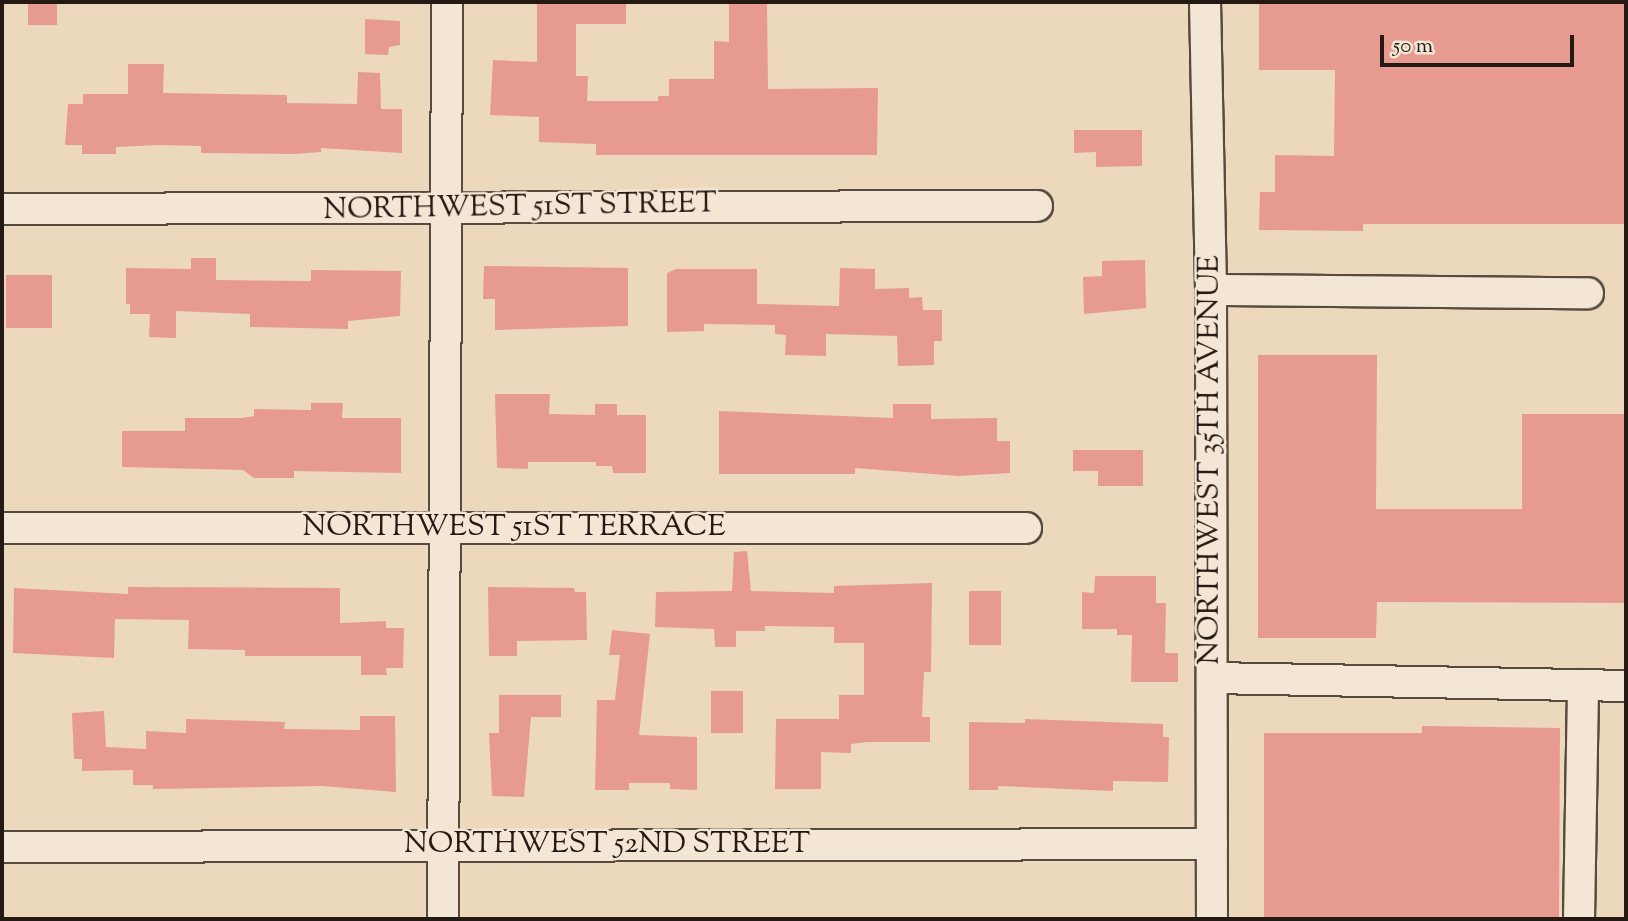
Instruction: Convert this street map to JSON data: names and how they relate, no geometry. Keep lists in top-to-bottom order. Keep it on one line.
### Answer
{"streets":{"street":["NORTHWEST 51ST STREET","NORTHWEST 35TH AVENUE","NORTHWEST 51ST TERRACE","NORTHWEST 52ND STREET"]},"crossings":[["NORTHWEST 35TH AVENUE","NORTHWEST 52ND STREET"]],"scale_bar":"50 m"}
